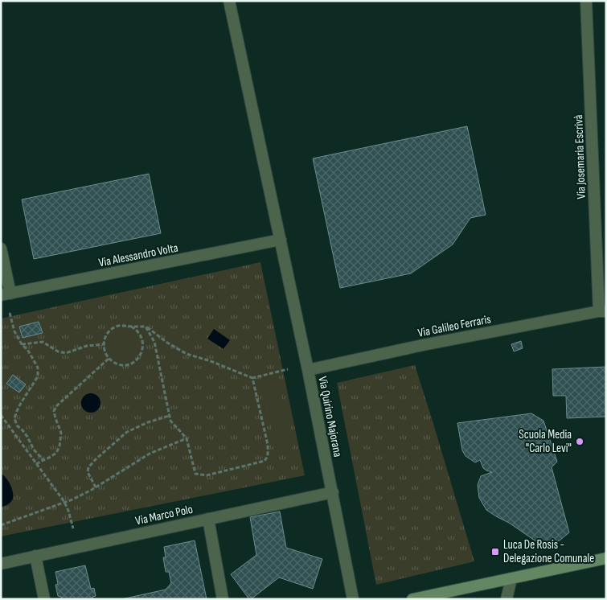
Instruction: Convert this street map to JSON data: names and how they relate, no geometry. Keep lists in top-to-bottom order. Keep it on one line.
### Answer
{"streets":{"street":["Via Josemaria Escrivà","Via Alessandro Volta","Via Galileo Ferraris","Via Quirino Majorana","Via Marco Polo"]},"crossings":[["Via Josemaria Escrivà","Via Galileo Ferraris"],["Via Alessandro Volta","Via Quirino Majorana"],["Via Galileo Ferraris","Via Quirino Majorana"],["Via Quirino Majorana","Via Marco Polo"]],"places":{"other":["Scuola Media \"Carlo Levi\""],"transit":["Luca De Rosis - Delegazione Comunale"]}}
